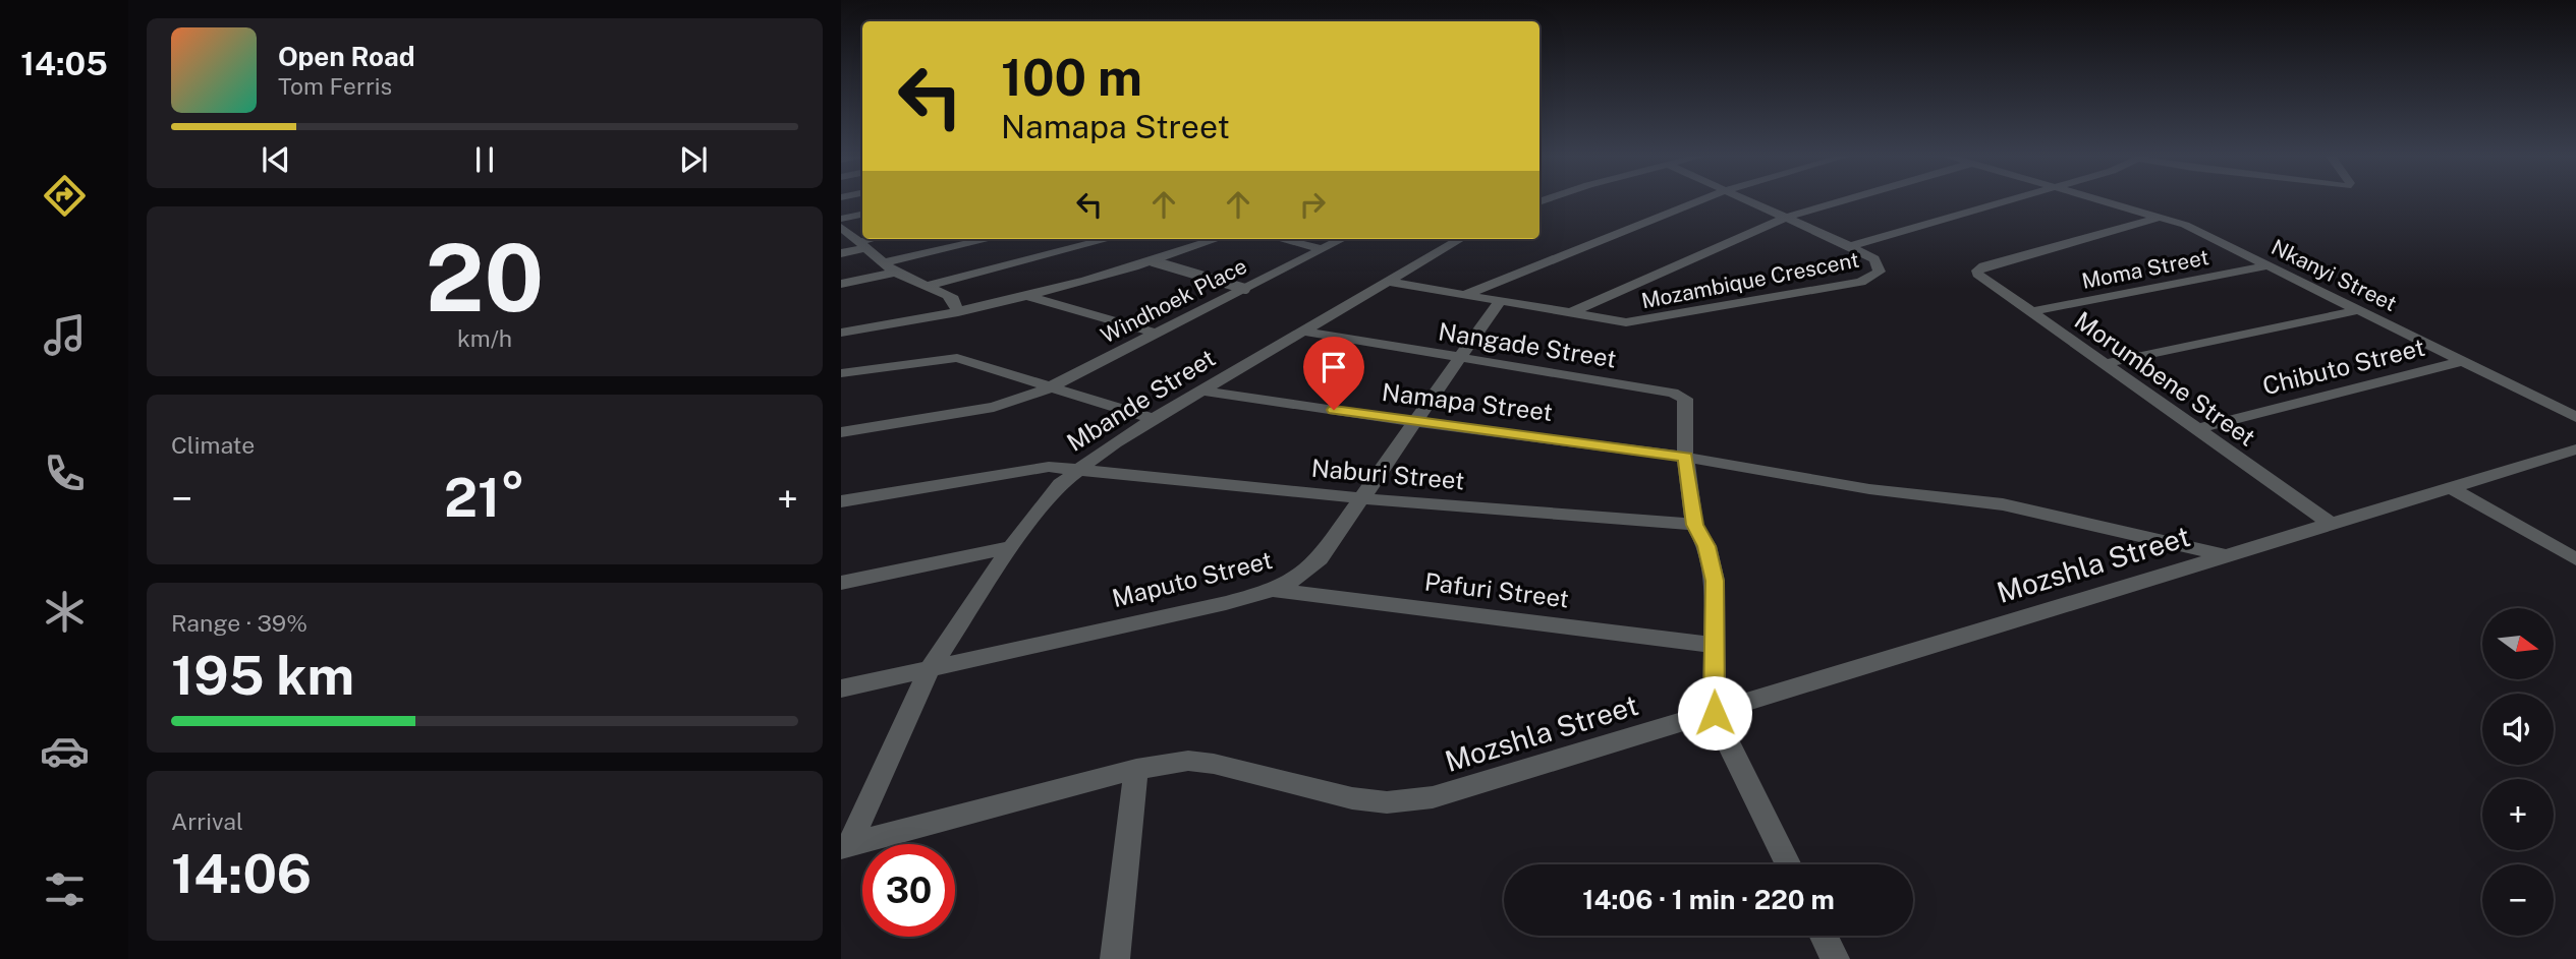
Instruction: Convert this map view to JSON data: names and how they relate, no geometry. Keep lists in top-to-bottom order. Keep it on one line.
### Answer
{"streets":{"street":["Moma Street","Nkanyi Street","Mozambique Crescent","Windhoek Place","Nangade Street","Chibuto Street","Morumbene Street","Mbande Street","Namapa Street","Naburi Street","Mozshla Street","Maputo Street","Pafuri Street"]},"crossings":[["Moma Street","Nkanyi Street"],["Moma Street","Morumbene Street"],["Nkanyi Street","Chibuto Street"],["Nkanyi Street","Morumbene Street"],["Mozambique Crescent","Mbande Street"],["Mozambique Crescent","Maputo Street"],["Nangade Street","Mbande Street"],["Nangade Street","Namapa Street"],["Nangade Street","Naburi Street"],["Nangade Street","Mozshla Street"],["Nangade Street","Maputo Street"],["Nangade Street","Pafuri Street"],["Chibuto Street","Morumbene Street"],["Morumbene Street","Mozshla Street"],["Mbande Street","Namapa Street"],["Mbande Street","Naburi Street"],["Mbande Street","Mozshla Street"],["Mbande Street","Maputo Street"],["Namapa Street","Mozshla Street"],["Namapa Street","Maputo Street"],["Naburi Street","Maputo Street"],["Maputo Street","Pafuri Street"]],"north":"right","page":{"tabs":"14:05","turn":["100 m","Namapa Street"],"song":["Open Road","Tom Ferris"],"tile":[["20","km/h"],"Climate",["Range · 39%","195 km"],["Arrival","14:06"]],"heat":["−","21°","+"],"map_buttons":["+","−"],"limit":"30","trip":"14:06 · 1 min · 220 m"}}
